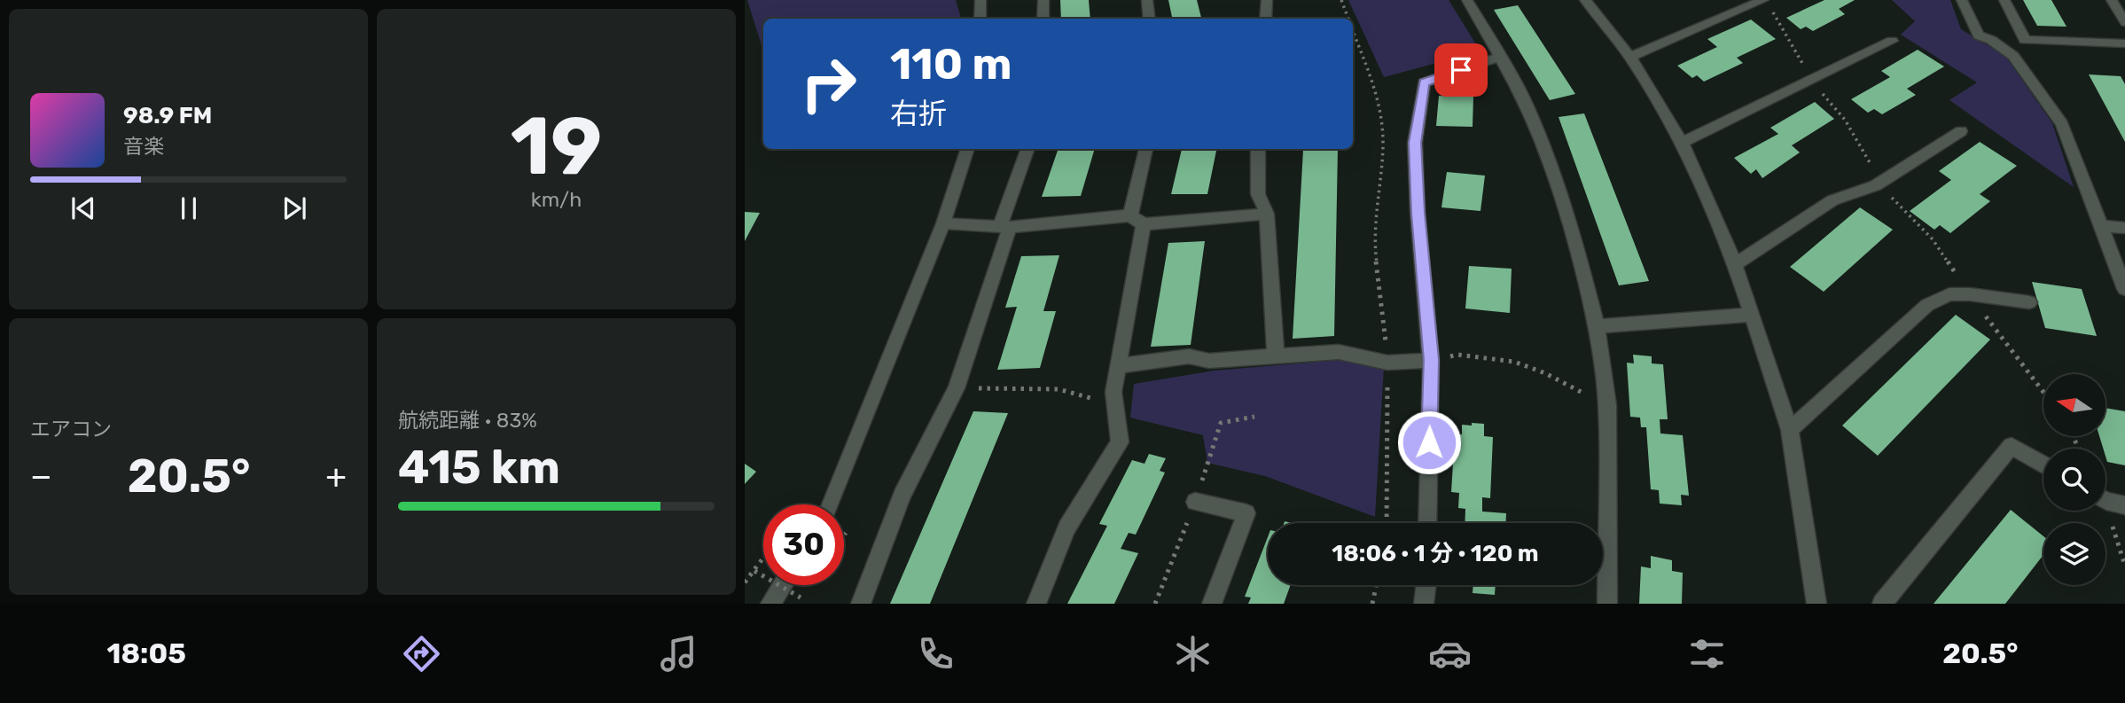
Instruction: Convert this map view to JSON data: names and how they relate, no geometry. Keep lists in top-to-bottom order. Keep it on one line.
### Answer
{"north":"left","page":{"tile":[["19","km/h"],"エアコン",["航続距離 · 83%","415 km"]],"turn":["110 m","右折"],"song":["98.9 FM","音楽"],"heat":["−","20.5°","+"],"limit":"30","trip":"18:06 · 1 分 · 120 m","tabs":["18:05","20.5°"]}}
